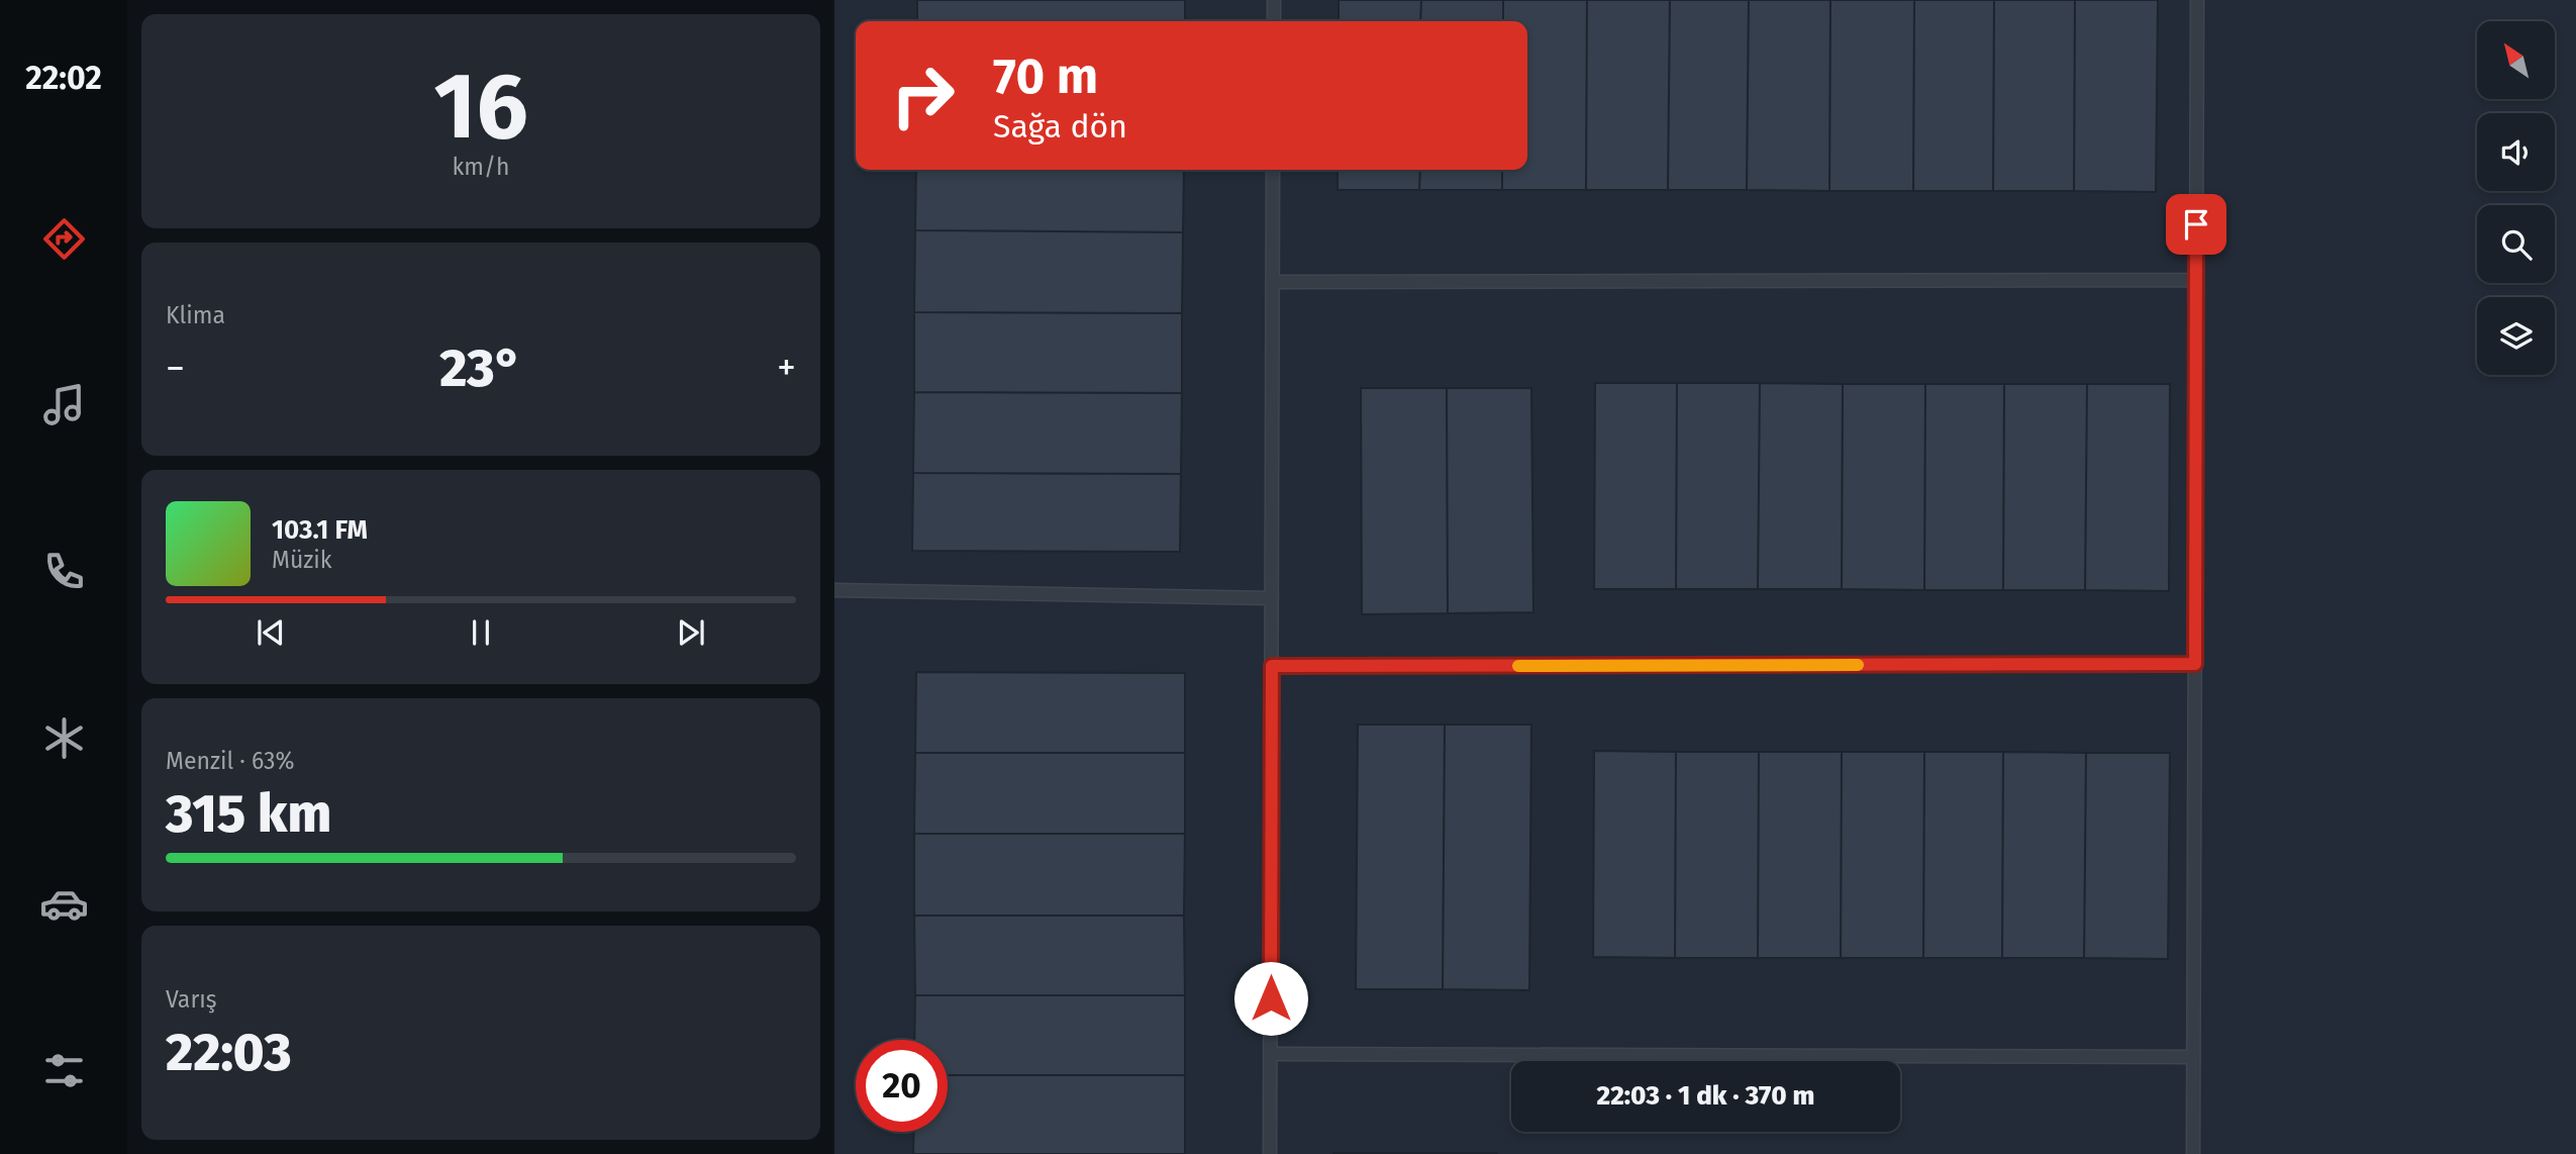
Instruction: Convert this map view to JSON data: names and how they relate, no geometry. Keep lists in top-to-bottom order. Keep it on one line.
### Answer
{"north":"top left","page":{"tabs":"22:02","tile":[["16","km/h"],"Klima",["Menzil · 63%","315 km"],["Varış","22:03"]],"turn":["70 m","Sağa dön"],"heat":["−","23°","+"],"song":["103.1 FM","Müzik"],"limit":"20","trip":"22:03 · 1 dk · 370 m"}}
